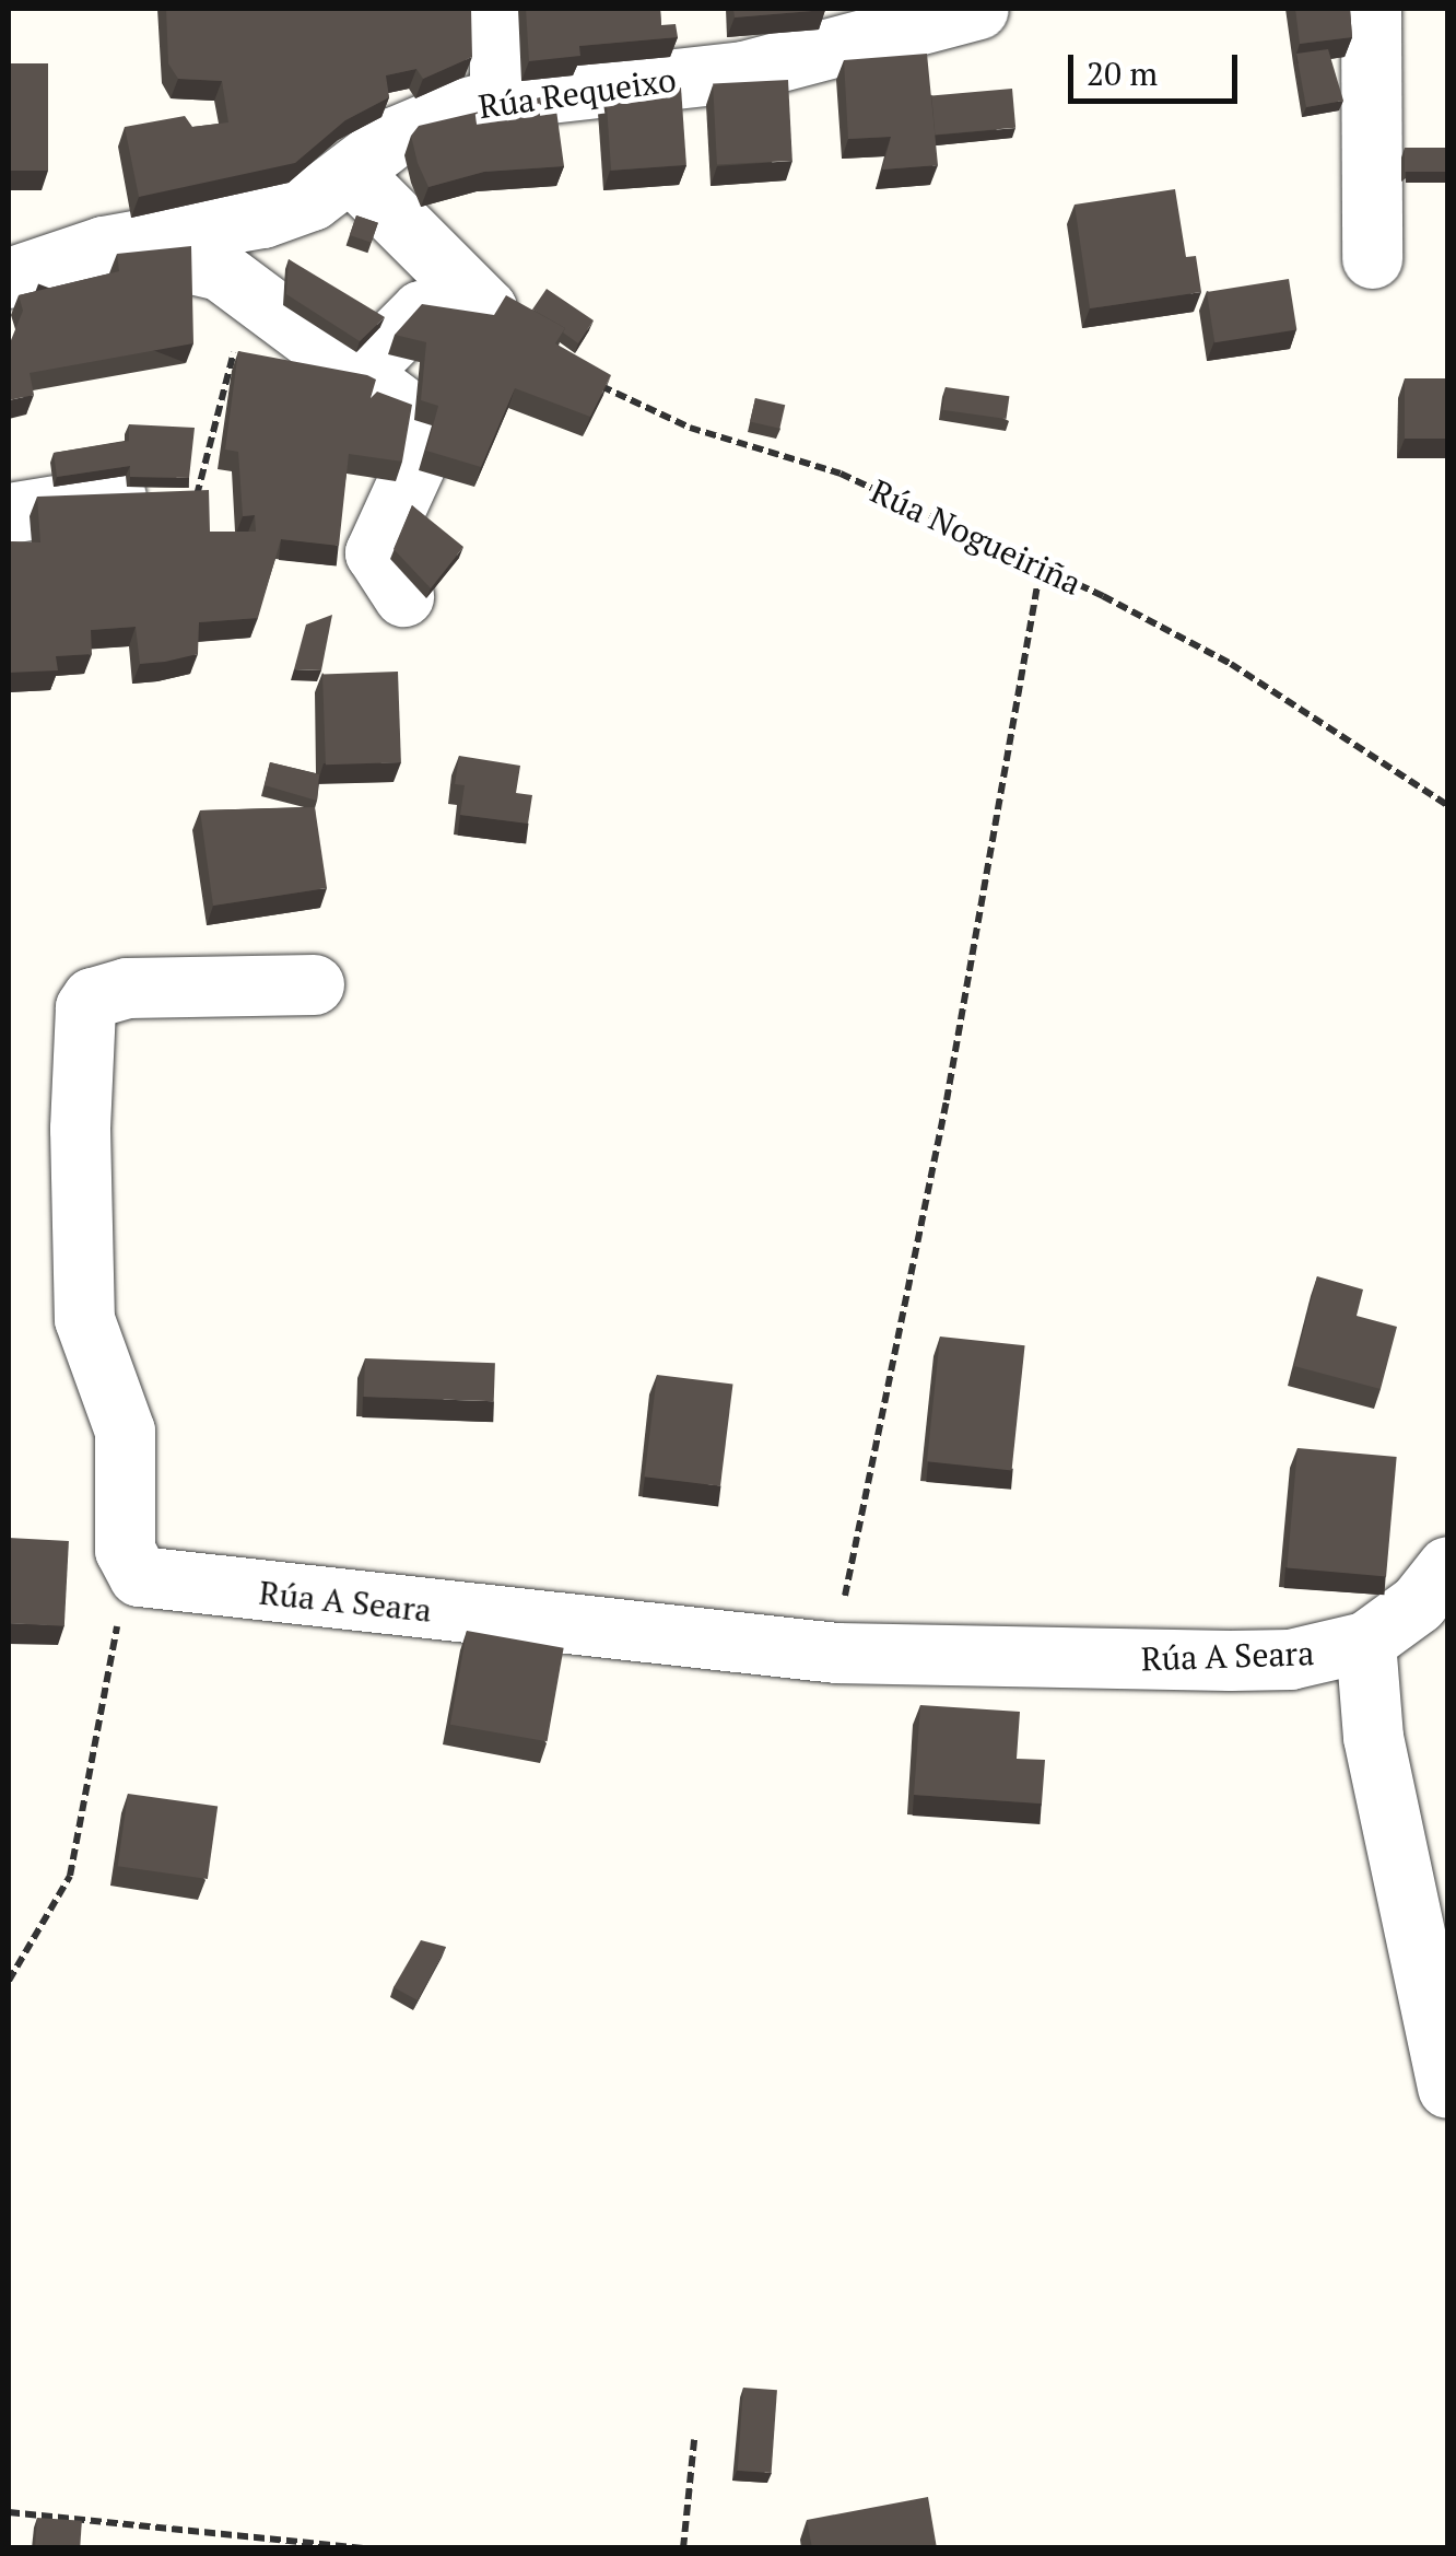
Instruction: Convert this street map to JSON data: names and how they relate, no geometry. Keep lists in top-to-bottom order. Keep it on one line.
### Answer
{"streets":{"street":["Rúa Requeixo","Rúa A Seara"],"path":["Rúa Nogueiriña"]},"scale_bar":"20 m"}
